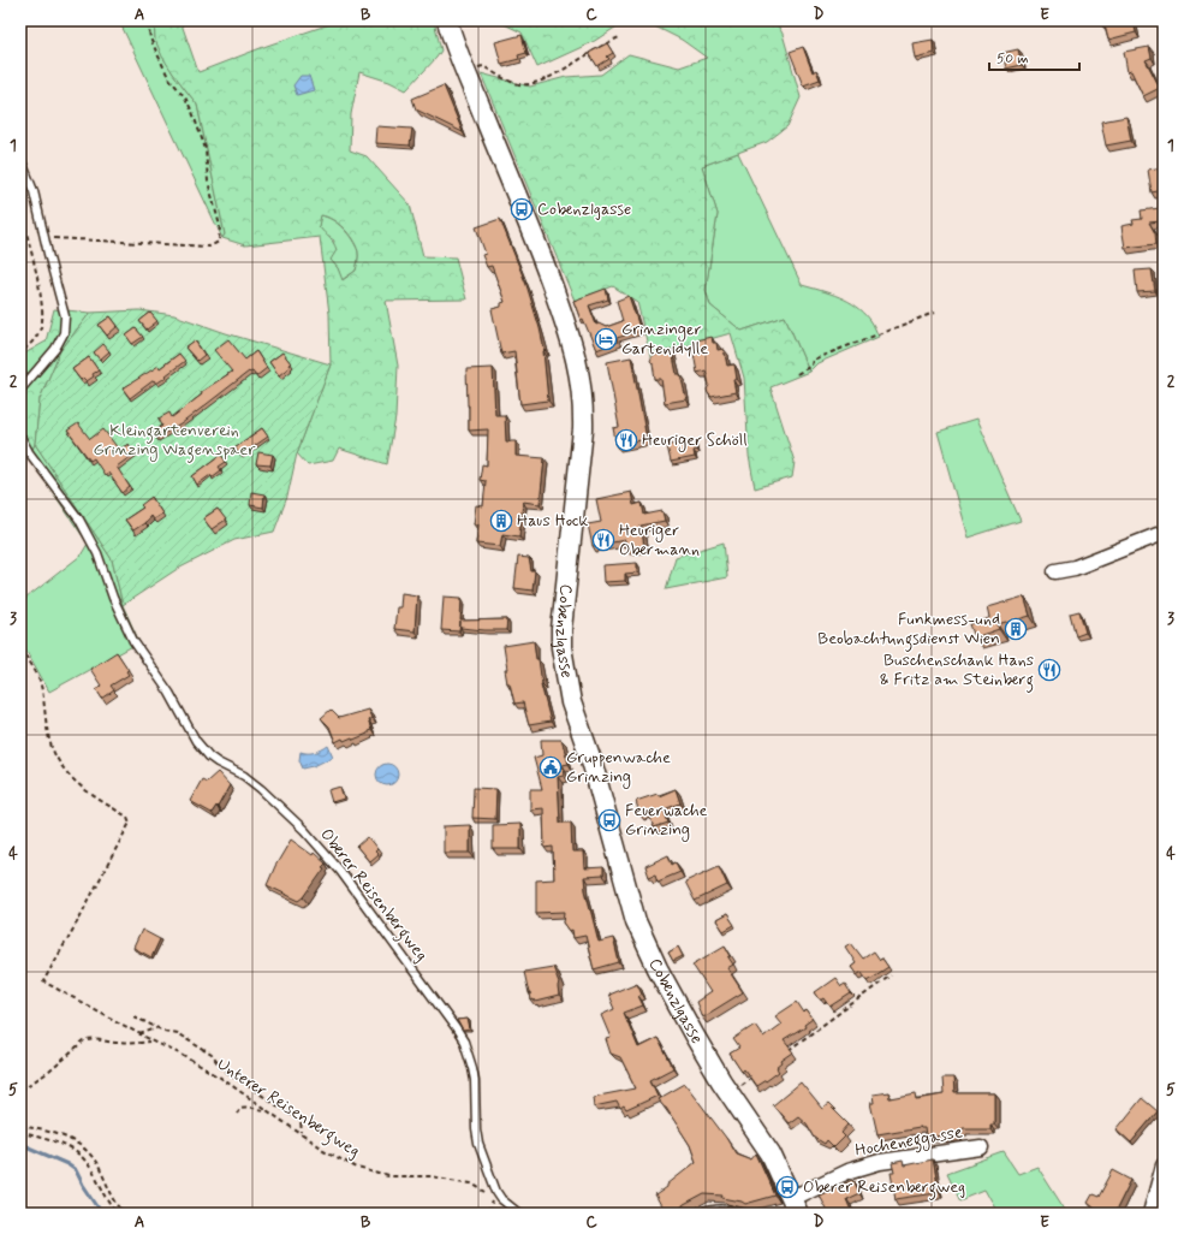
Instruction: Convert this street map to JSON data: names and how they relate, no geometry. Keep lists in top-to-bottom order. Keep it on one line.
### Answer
{"streets":{"street":["Cobenzlgasse","Hocheneggasse"],"lane":["Oberer Reisenbergweg"],"path":["Unterer Reisenbergweg"]},"crossings":[["Cobenzlgasse","Hocheneggasse"],["Oberer Reisenbergweg","Unterer Reisenbergweg"]],"parks":["Kleingartenverein Grinzing Wagenspaer"],"places":{"bus stop":["Cobenzlgasse","Feuerwache Grinzing","Oberer Reisenbergweg"],"hotel":["Grinzinger Gartenidylle"],"restaurant":["Heuriger Schöll","Heuriger Obermann","Buschenschank Hans & Fritz am Steinberg"],"building":["Haus Hock","Funkmess-und Beobachtungsdienst Wien"],"public building":["Gruppenwache Grinzing"]},"scale_bar":"50 m","grid":{"columns":["A","B","C","D","E"],"rows":["1","2","3","4","5"]}}
